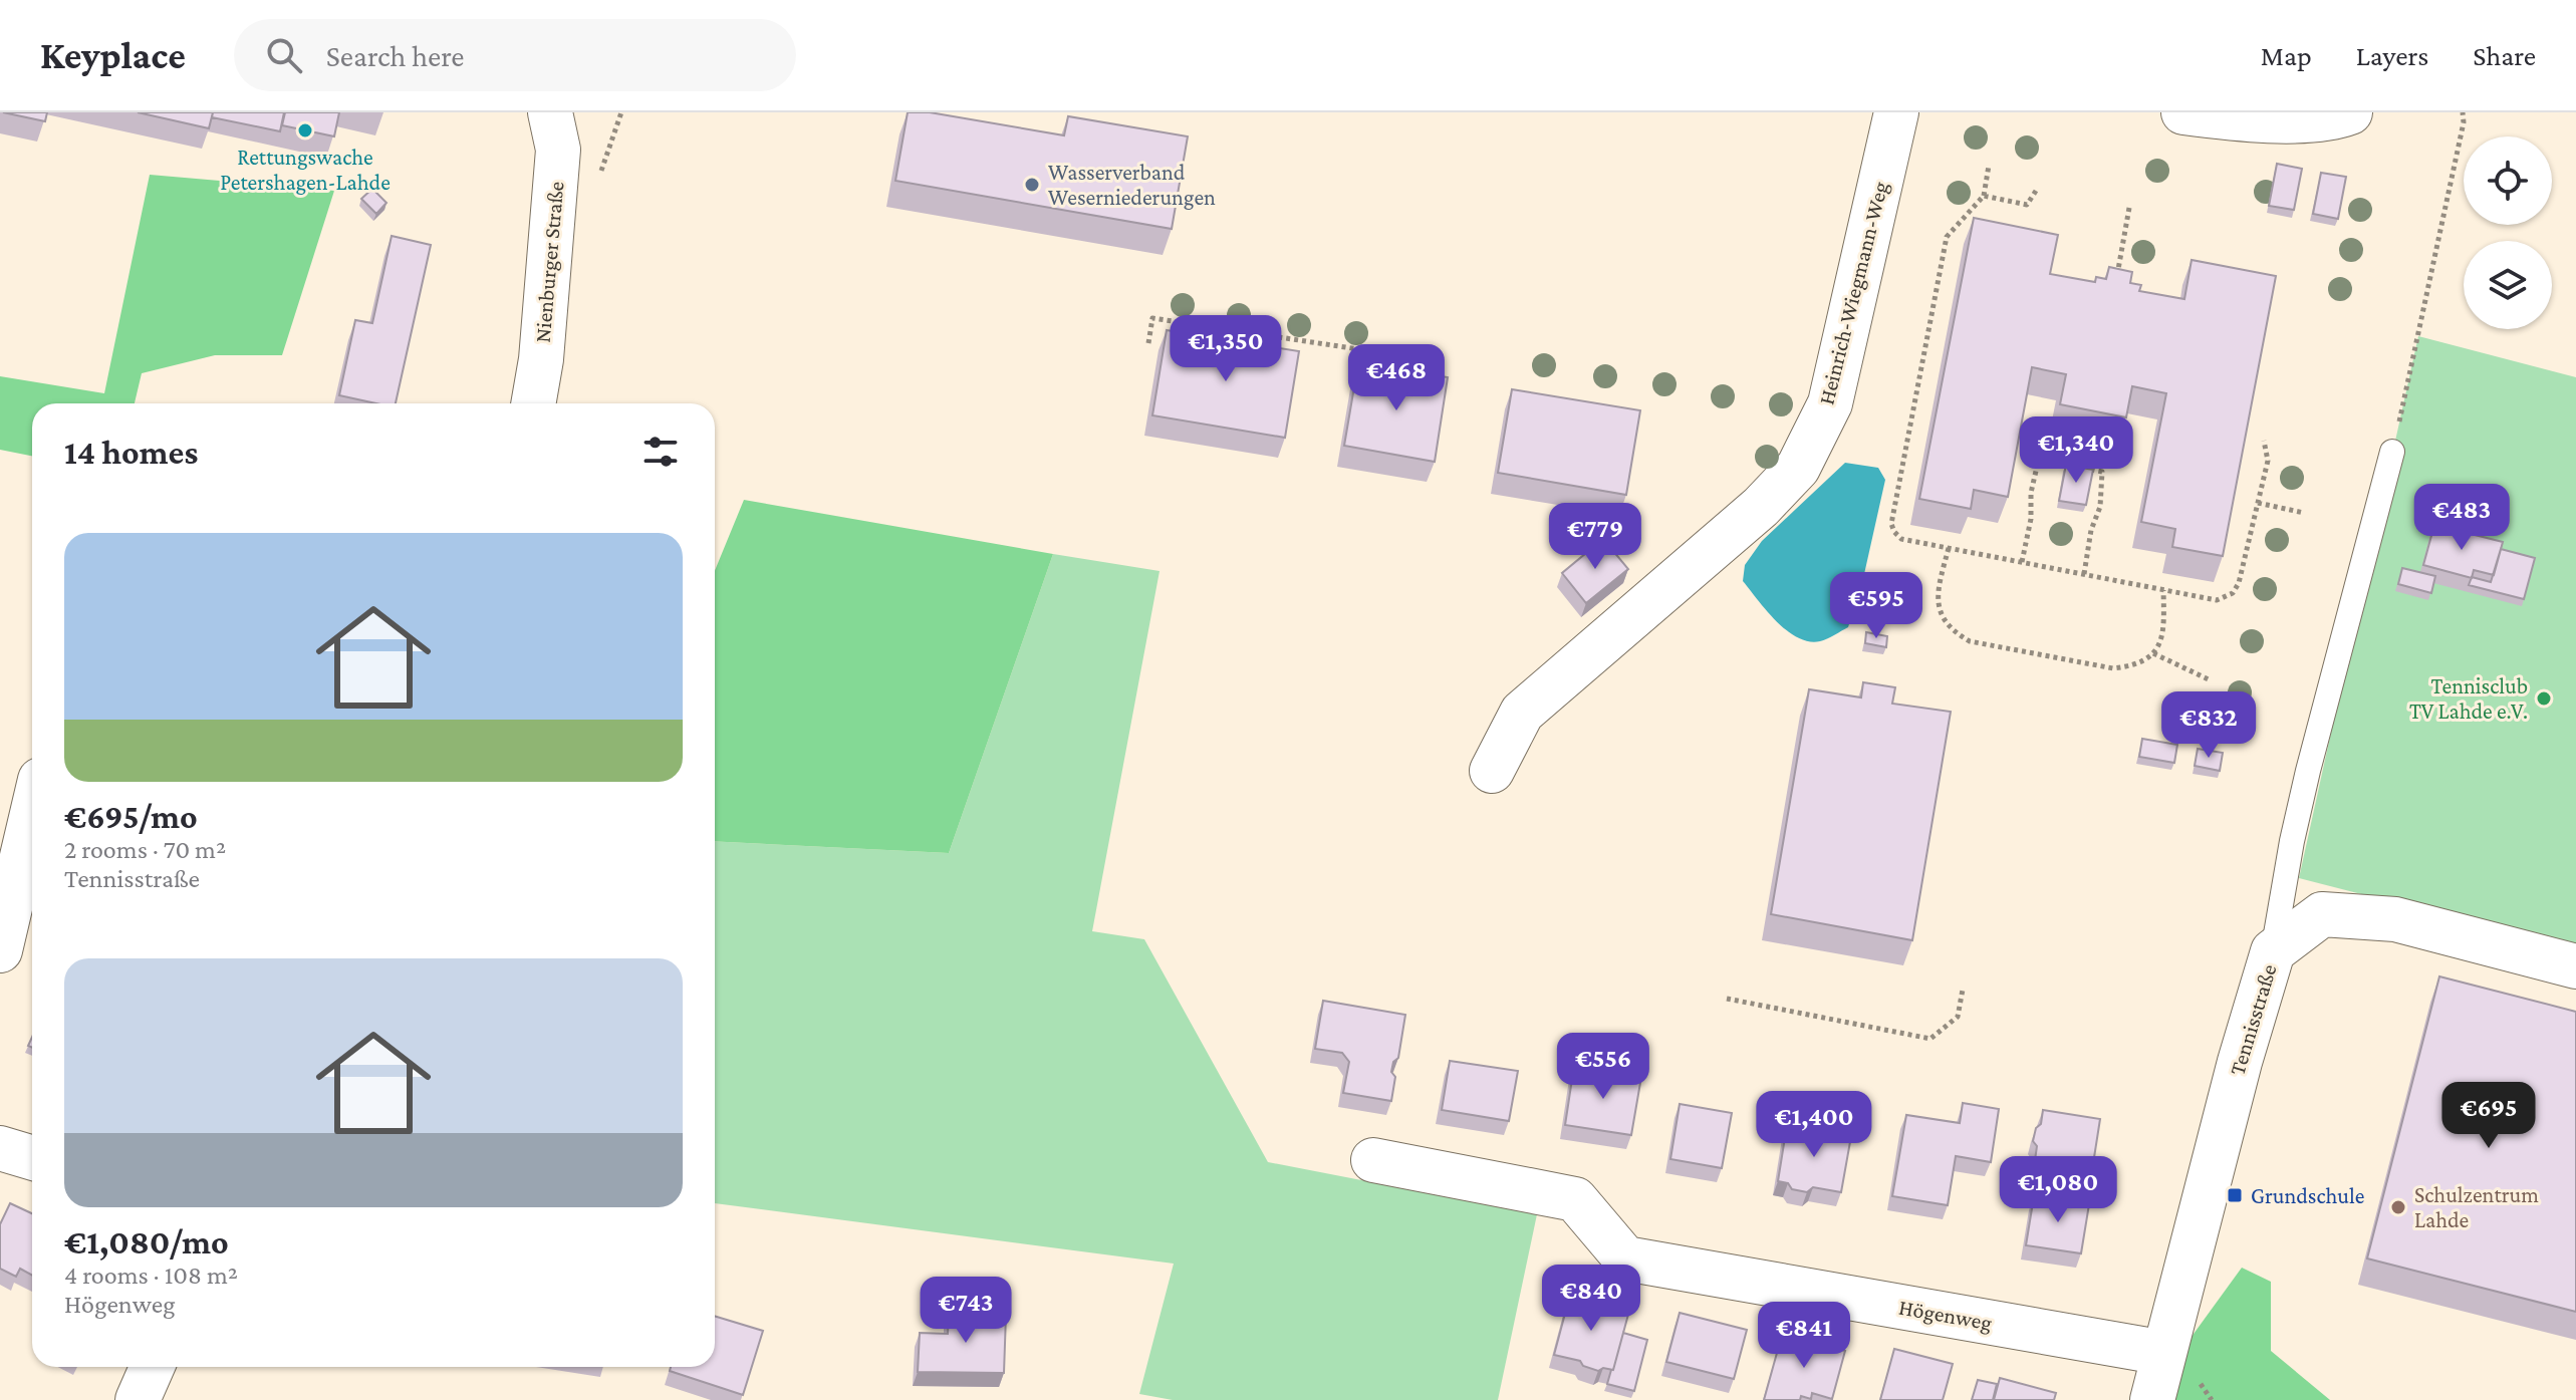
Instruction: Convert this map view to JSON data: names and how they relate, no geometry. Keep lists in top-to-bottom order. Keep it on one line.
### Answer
{"streets":{"street":["Nienburger Straße","Heinrich-Wiegmann-Weg","Tennisstraße","Högenweg"]},"crossings":[["Tennisstraße","Högenweg"]],"places":{"other":["Rettungswache Petershagen-Lahde","Wasserverband Weserniederungen","Tennisclub TV Lahde e.V.","Schulzentrum Lahde"],"transit":["Grundschule"]},"page":{"header":"Keyplace","search":"Search here","nav":["Map","Layers","Share"],"price":["€1,350","€468","€1,340","€483","€779","€595","€832","€556","€695","€1,400","€1,080","€840","€743","€841"],"heading":"14 homes","list":[{"name":"€695/mo","note":"2 rooms · 70 m² · Tennisstraße"},{"name":"€1,080/mo","note":"4 rooms · 108 m² · Högenweg"}]}}
